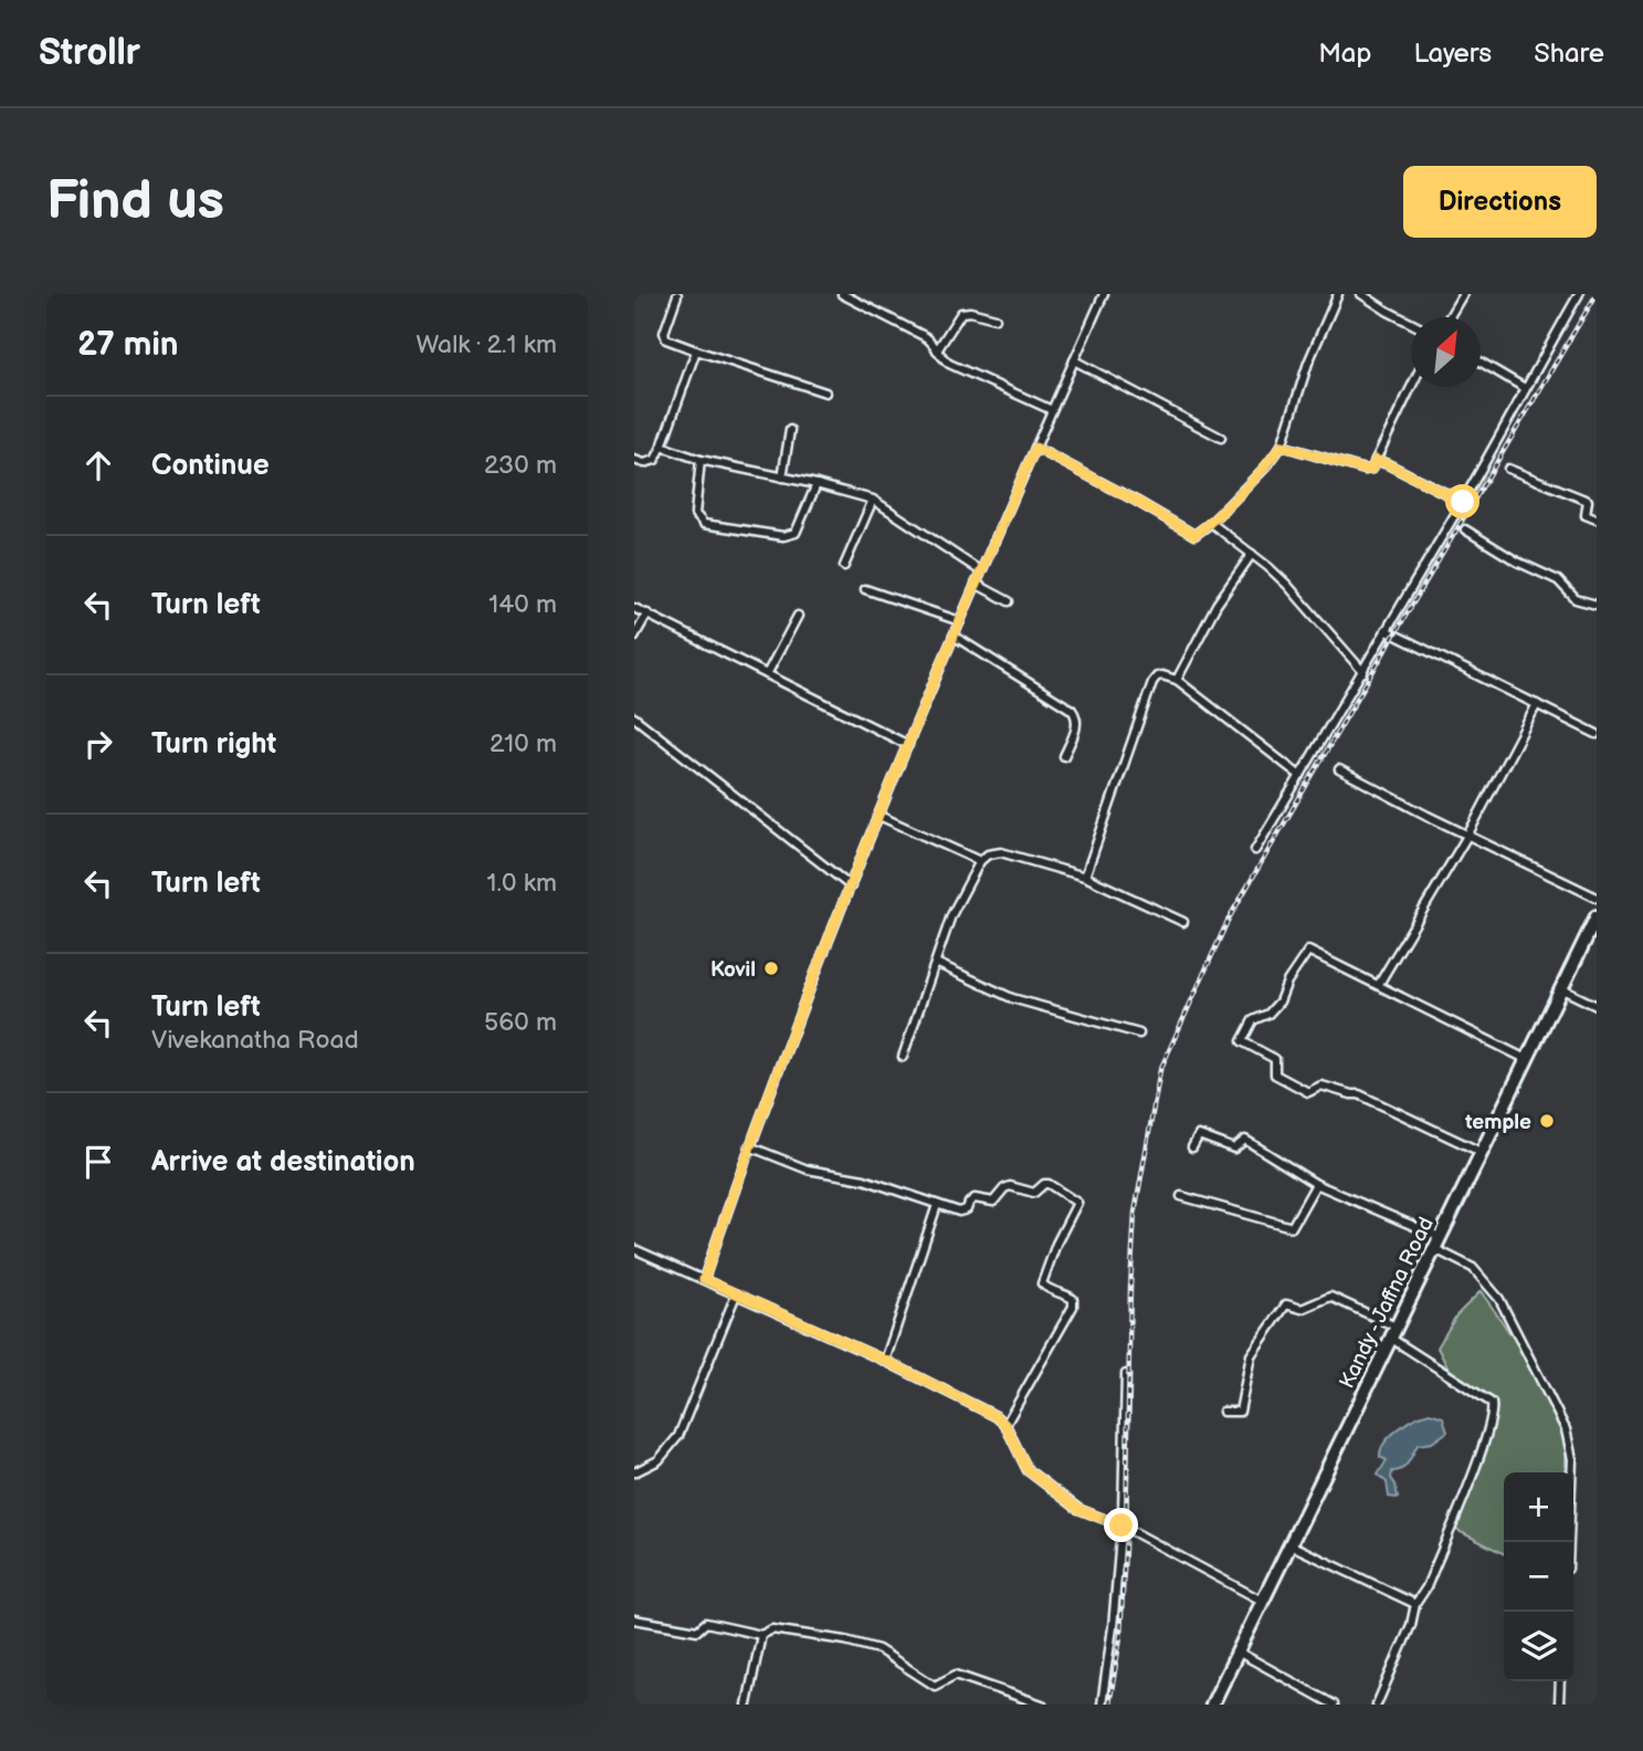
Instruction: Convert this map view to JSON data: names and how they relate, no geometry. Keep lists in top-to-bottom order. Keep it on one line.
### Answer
{"streets":{"highway":["Kandy - Jaffna Road"]},"places":["Kovil","temple"],"north":"top right","page":{"header":"Strollr","nav":["Map","Layers","Share"],"buttons":"Directions","title":"Find us","heading":["27 min","Walk · 2.1 km"],"list":[["Continue","230 m"],["Turn left","140 m"],["Turn right","210 m"],["Turn left","1.0 km"],["Turn left","Vivekanatha Road","560 m"],"Arrive at destination"],"map_buttons":["+","−"]}}
